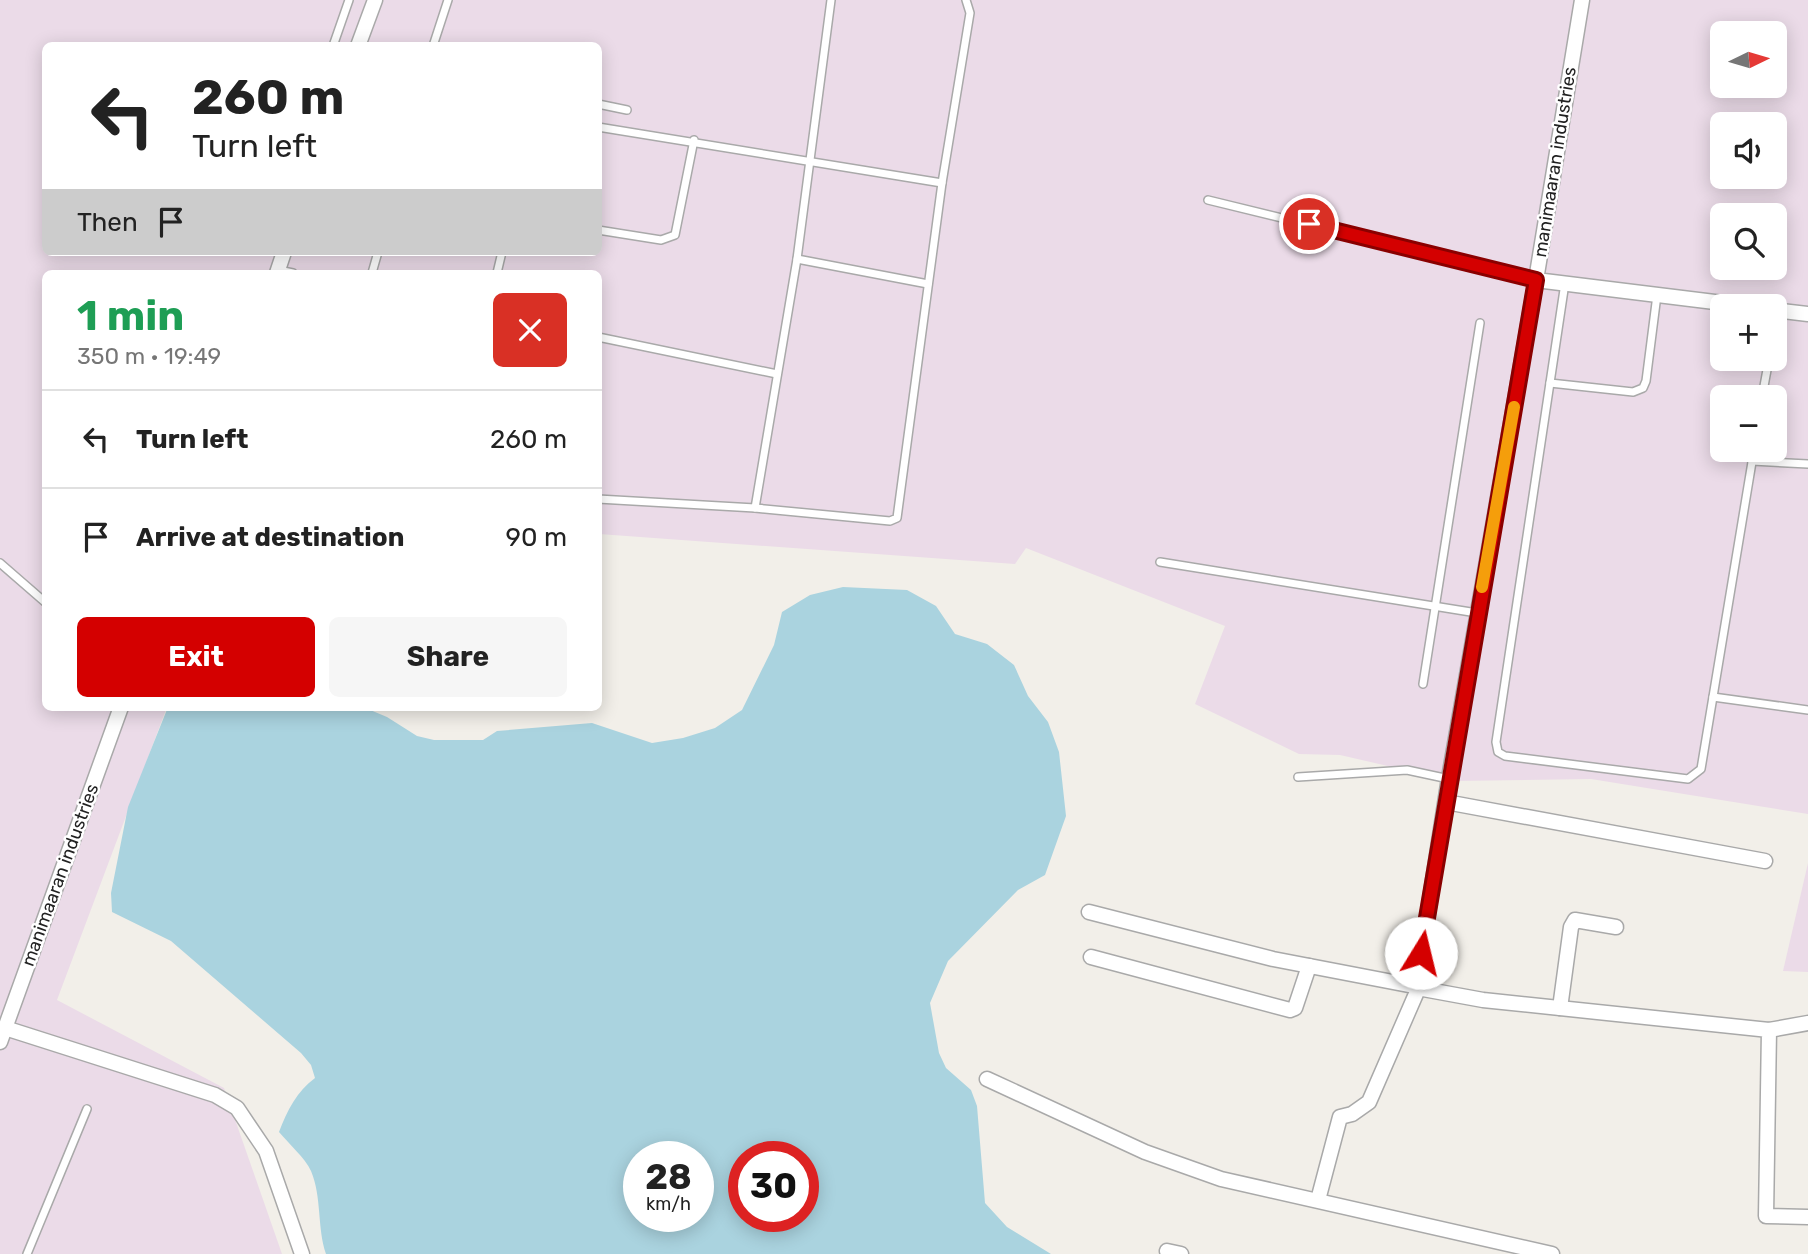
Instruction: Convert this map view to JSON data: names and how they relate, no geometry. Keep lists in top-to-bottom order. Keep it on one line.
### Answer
{"streets":{"street":["manimaaran industries"]},"north":"right","page":{"map_buttons":["+","−"],"turn":["260 m","Turn left"],"then":"Then","heading":["1 min","350 m · 19:49"],"list":[{"name":"Turn left","value":"260 m"},{"name":"Arrive at destination","value":"90 m"}],"buttons":["Exit","Share"],"speed":"28 km/h","limit":"30"}}
